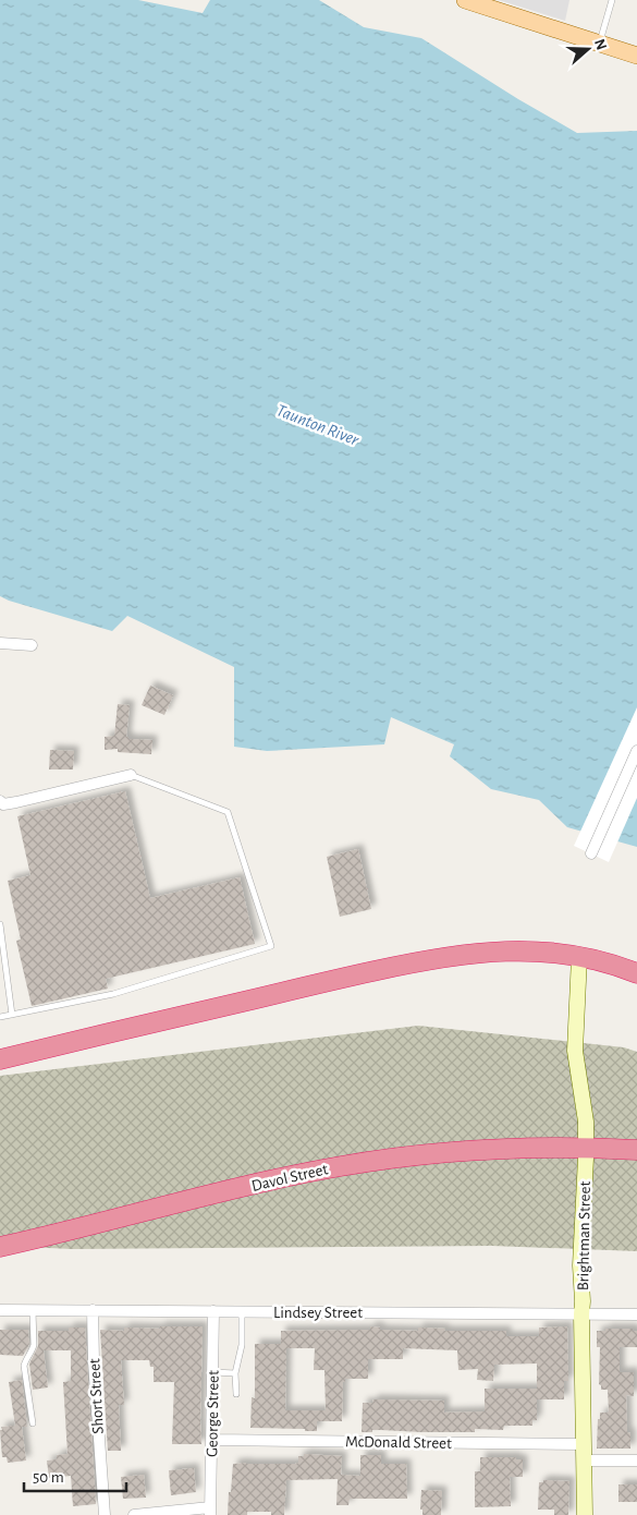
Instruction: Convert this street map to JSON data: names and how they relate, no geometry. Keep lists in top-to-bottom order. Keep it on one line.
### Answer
{"streets":{"highway":["Davol Street"],"main road":["Brightman Street"],"street":["Lindsey Street","Short Street","George Street","McDonald Street"]},"crossings":[["Davol Street","Brightman Street"],["Brightman Street","Lindsey Street"],["Brightman Street","McDonald Street"],["Lindsey Street","Short Street"],["Lindsey Street","George Street"],["George Street","McDonald Street"]],"water":["Taunton River"],"scale_bar":"50 m","north":"right"}
